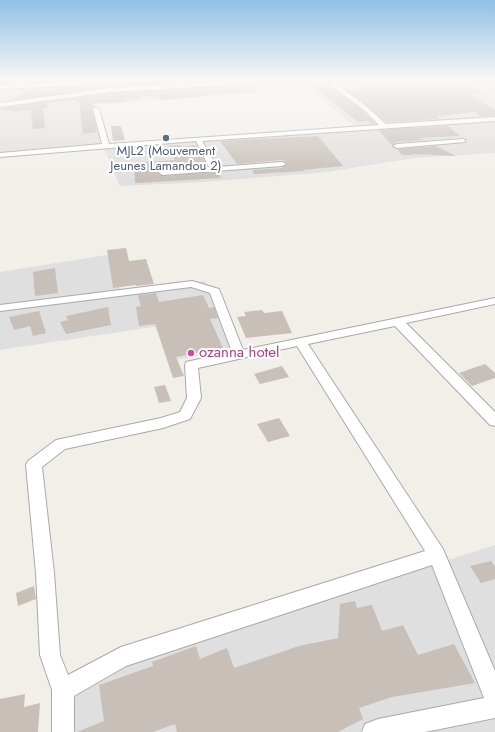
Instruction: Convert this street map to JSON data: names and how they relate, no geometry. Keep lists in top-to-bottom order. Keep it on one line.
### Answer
{"places":["MJL2 (Mouvement Jeunes Lamandou 2)","ozanna hotel"]}
